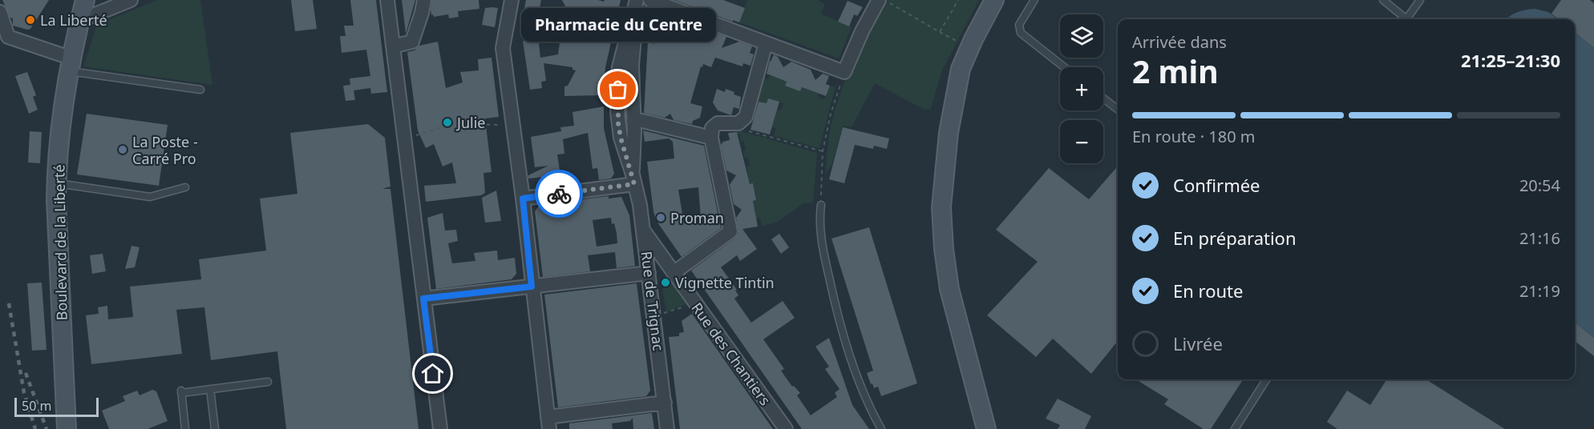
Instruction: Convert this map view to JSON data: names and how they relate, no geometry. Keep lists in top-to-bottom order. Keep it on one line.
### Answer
{"streets":{"main road":["Boulevard de la Liberté"],"street":["Rue de Trignac","Rue des Chantiers"]},"crossings":[["Rue de Trignac","Rue des Chantiers"]],"places":["La Liberté","Pharmacie du Centre","Julie","La Poste - Carré Pro","Proman","Vignette Tintin"],"scale_bar":"50 m","page":{"bubble":"Pharmacie du Centre","map_buttons":["+","−"],"heading":["2 min","Arrivée dans","21:25–21:30"],"bar":"En route · 180 m","list":[["Confirmée","20:54"],["En préparation","21:16"],["En route","21:19"],"Livrée"],"scale":"50 m"}}
